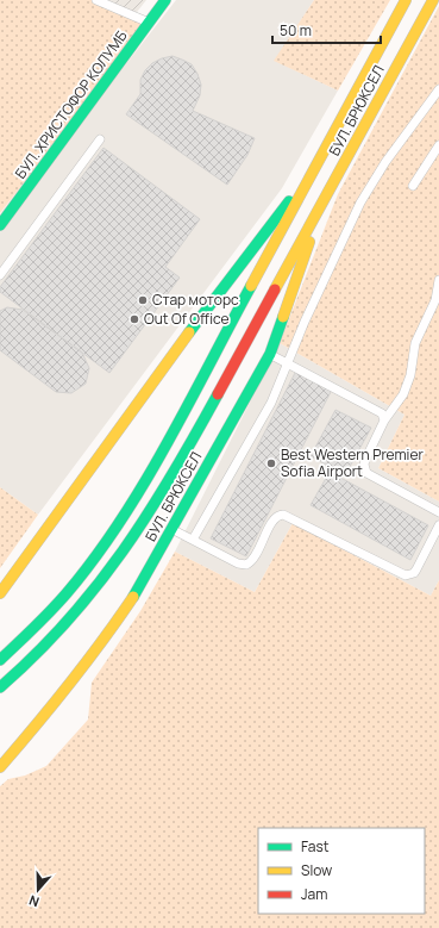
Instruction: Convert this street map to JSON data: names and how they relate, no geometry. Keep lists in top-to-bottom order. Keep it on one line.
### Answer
{"streets":{"main road":["БУЛ. ХРИСТОФОР КОЛУМБ","БУЛ. БРЮКСЕЛ"]},"places":["Стар моторс","Out Of Office","Best Western Premier Sofia Airport"],"legend":["Fast","Slow","Jam"],"scale_bar":"50 m","north":"bottom"}
